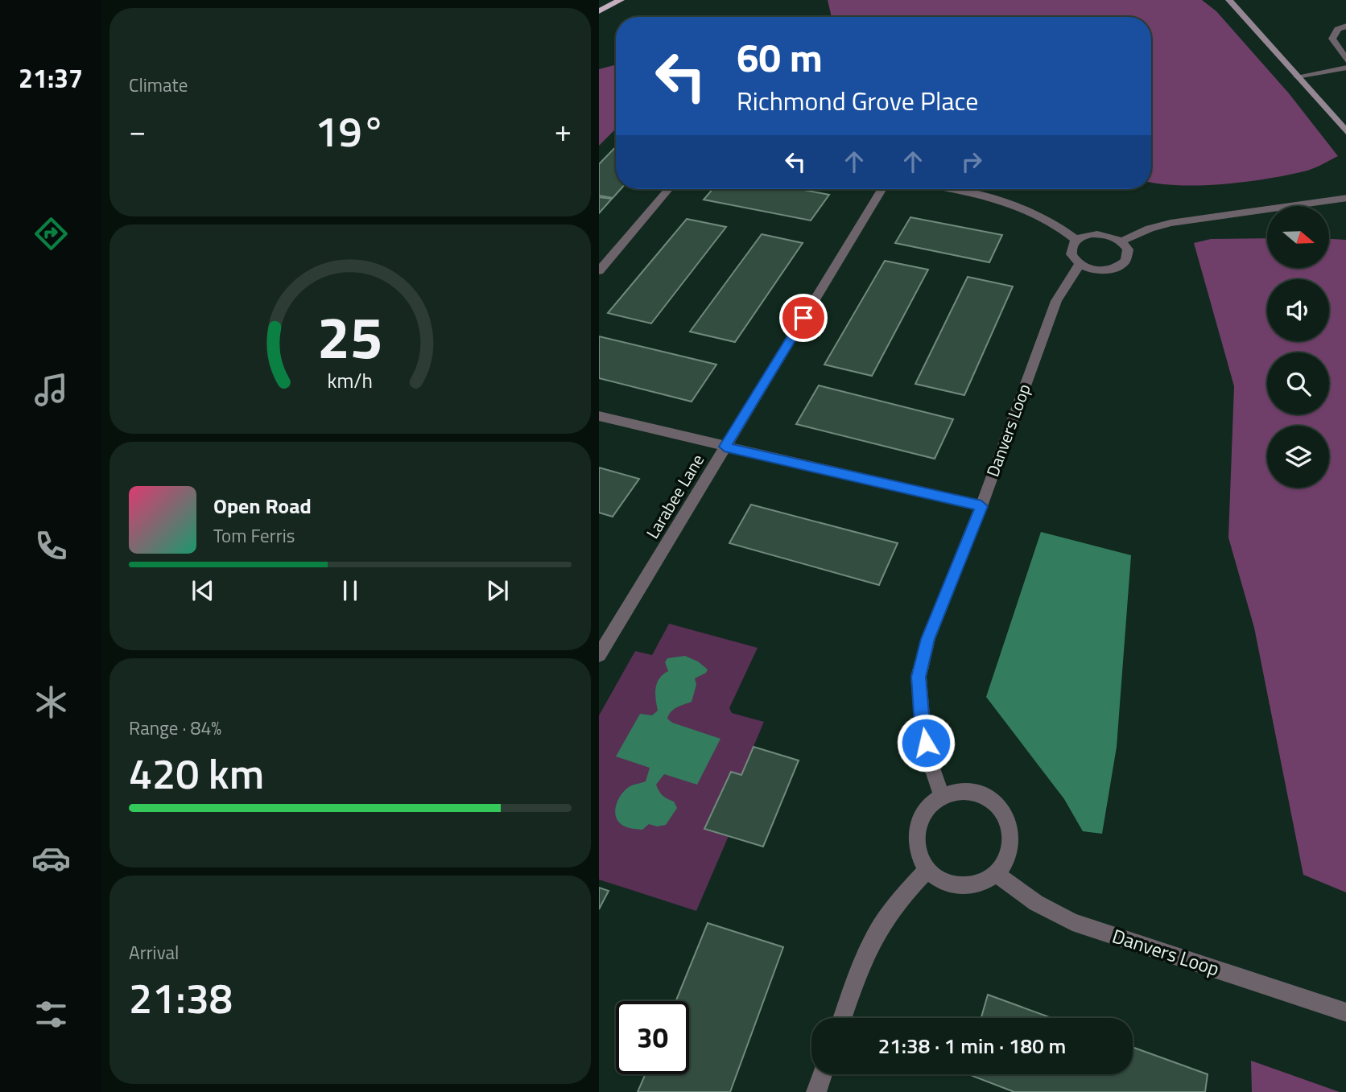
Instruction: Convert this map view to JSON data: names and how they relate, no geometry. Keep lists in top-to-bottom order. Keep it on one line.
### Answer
{"streets":{"street":["Danvers Loop","Larabee Lane"]},"north":"right","page":{"tabs":"21:37","tile":["Climate",["Range · 84%","420 km"],["Arrival","21:38"]],"turn":["60 m","Richmond Grove Place"],"heat":["−","19°","+"],"song":["Open Road","Tom Ferris"],"limit":"30","trip":"21:38 · 1 min · 180 m","gauge":["25","km/h"]}}
